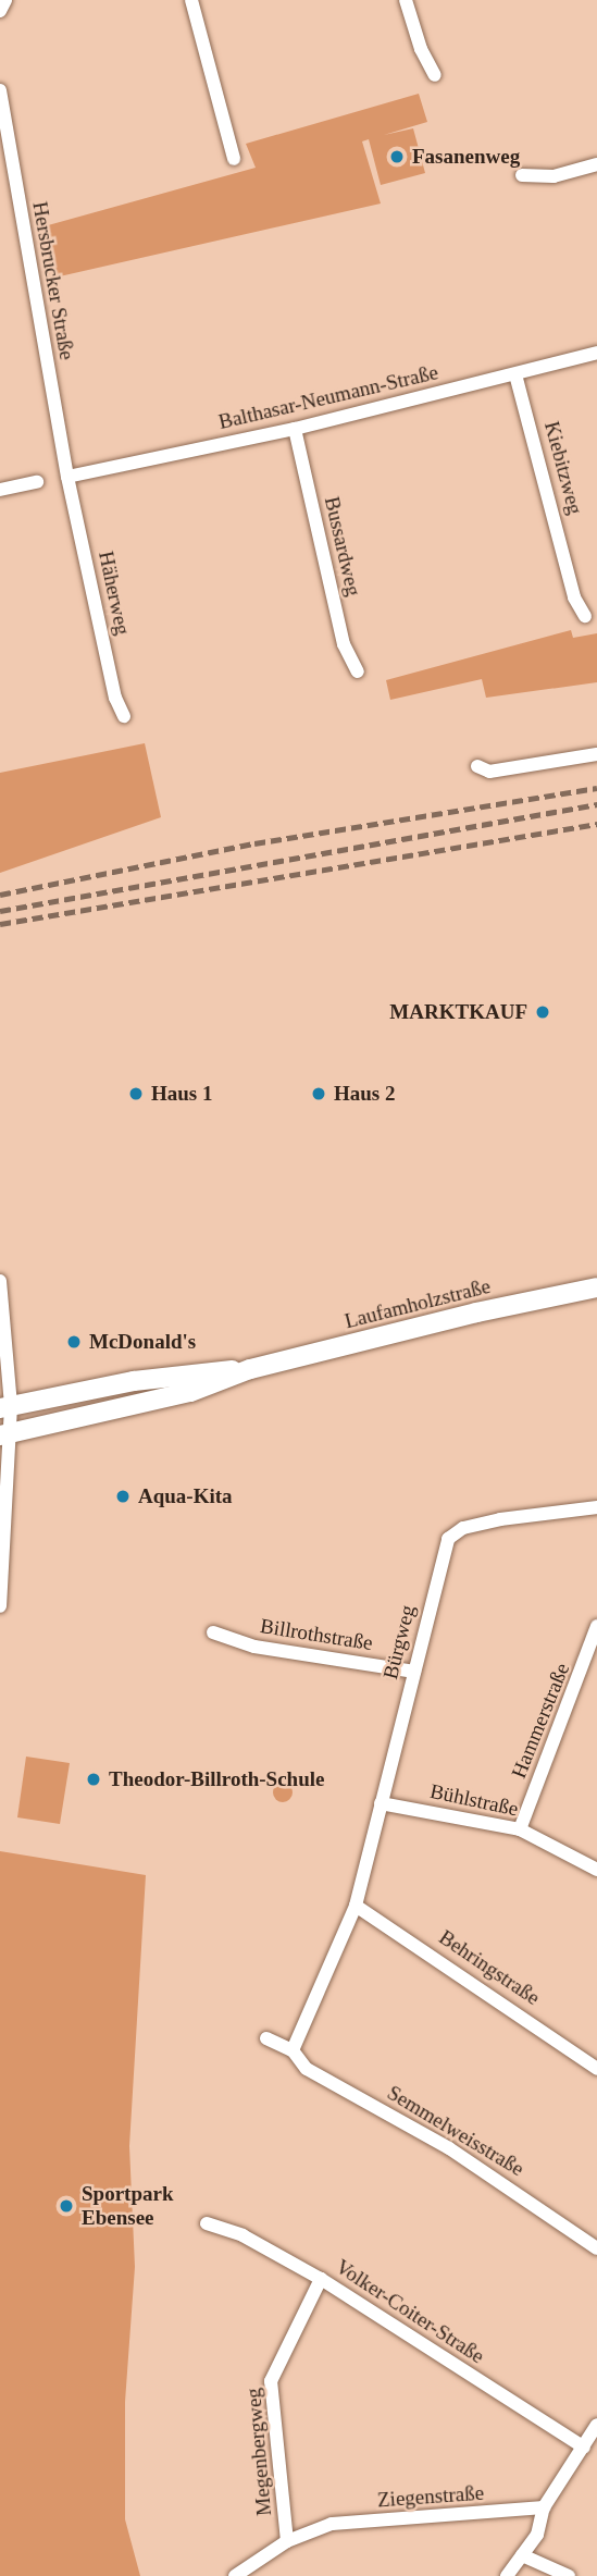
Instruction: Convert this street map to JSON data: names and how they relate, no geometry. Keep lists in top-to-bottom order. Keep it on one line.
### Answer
{"streets":{"main road":["Laufamholzstraße"],"street":["Hersbrucker Straße","Balthasar-Neumann-Straße","Kiebitzweg","Bussardweg","Häherweg","Billrothstraße","Bürgweg","Hammerstraße","Bühlstraße","Behringstraße","Semmelweisstraße","Volker-Coiter-Straße","Megenbergweg","Ziegenstraße"]},"crossings":[["Hersbrucker Straße","Balthasar-Neumann-Straße"],["Hersbrucker Straße","Häherweg"],["Balthasar-Neumann-Straße","Kiebitzweg"],["Balthasar-Neumann-Straße","Bussardweg"],["Balthasar-Neumann-Straße","Häherweg"],["Billrothstraße","Bürgweg"],["Bürgweg","Bühlstraße"],["Bürgweg","Behringstraße"],["Hammerstraße","Bühlstraße"],["Volker-Coiter-Straße","Megenbergweg"],["Megenbergweg","Ziegenstraße"]],"places":["Fasanenweg","MARKTKAUF","Haus 1","Haus 2","McDonald's","Aqua-Kita","Theodor-Billroth-Schule","Sportpark Ebensee"]}
